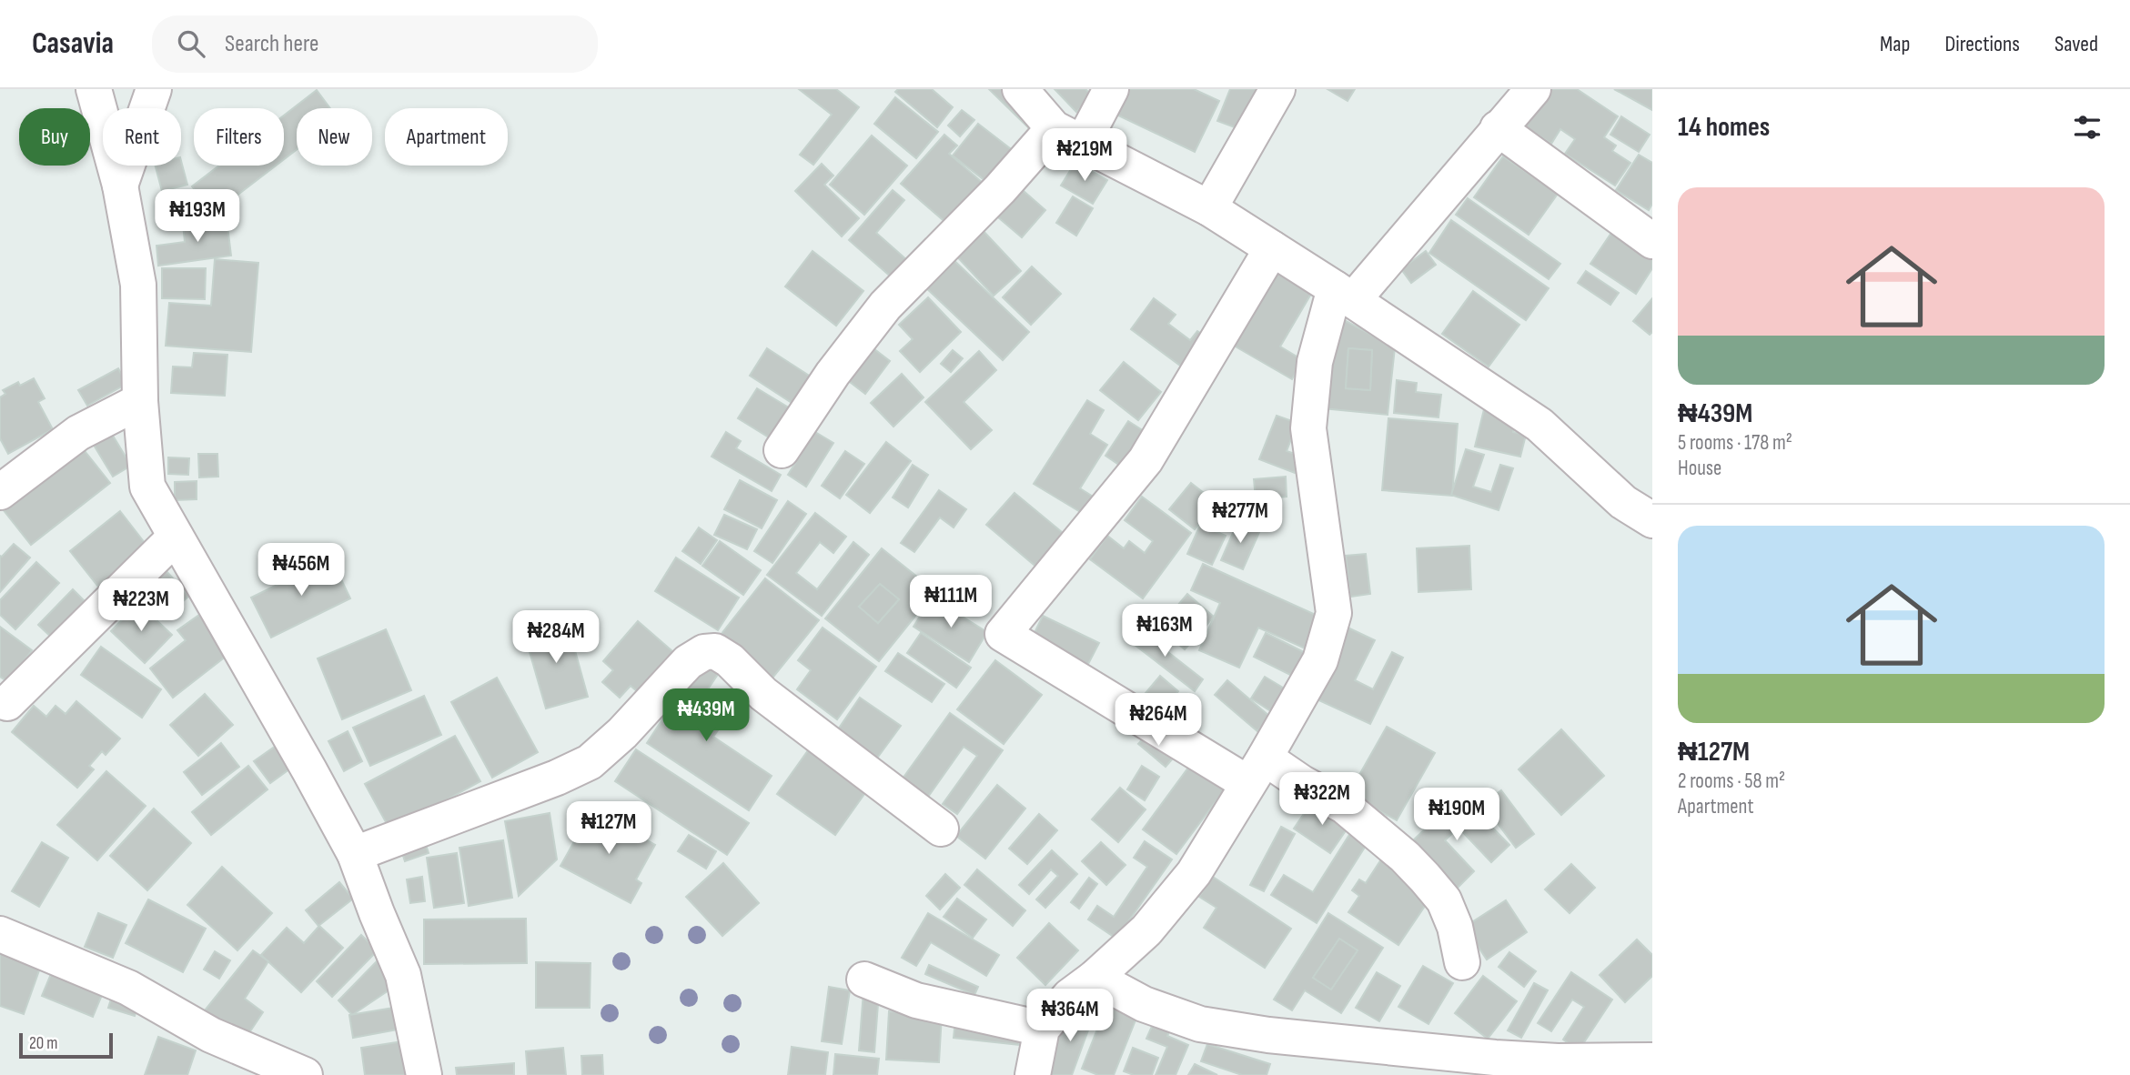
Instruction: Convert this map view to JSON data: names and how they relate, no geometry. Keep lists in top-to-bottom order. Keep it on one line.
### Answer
{"scale_bar":"20 m","page":{"header":"Casavia","search":"Search here","nav":["Map","Directions","Saved"],"heading":"14 homes","chip":["Buy","Rent","Filters","New","Apartment"],"price":["₦219M","₦193M","₦277M","₦456M","₦111M","₦223M","₦163M","₦284M","₦439M","₦264M","₦322M","₦190M","₦127M","₦364M"],"list":[{"name":"₦439M","note":"5 rooms · 178 m² · House"},{"name":"₦127M","note":"2 rooms · 58 m² · Apartment"}],"scale":"20 m"}}
